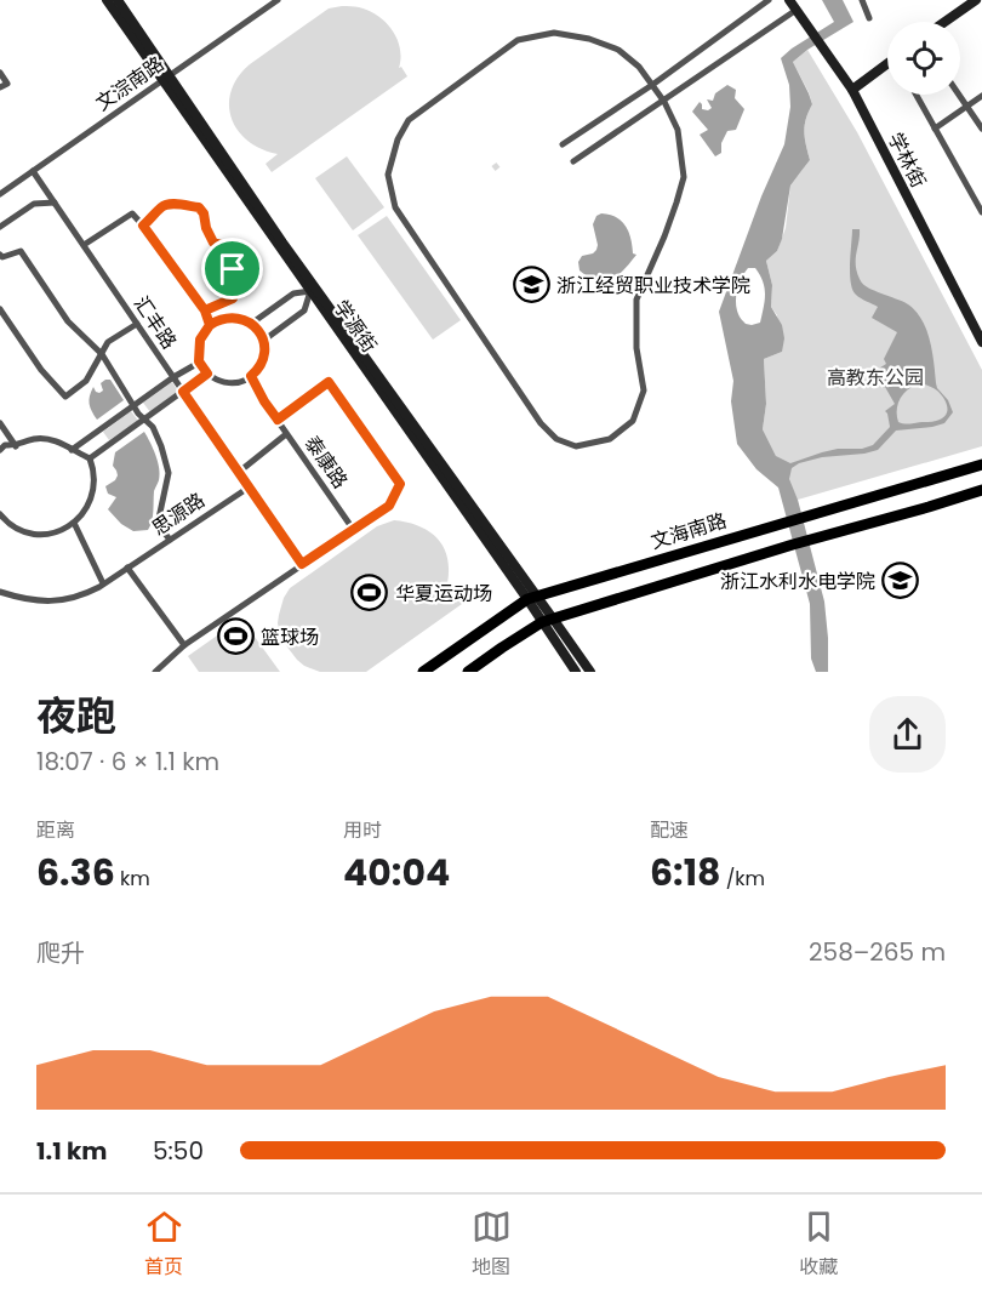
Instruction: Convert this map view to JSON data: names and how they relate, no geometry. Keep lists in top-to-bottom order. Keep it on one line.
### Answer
{"streets":{"main road":["学林街","学源街","文海南路"],"street":["文淙南路","汇丰路","泰康路","思源路"]},"crossings":[["文淙南路","汇丰路"],["文淙南路","学源街"],["汇丰路","思源路"],["学源街","文海南路"]],"parks":["高教东公园"],"places":{"school or university":["浙江经贸职业技术学院","浙江水利水电学院"],"sports":["华夏运动场","篮球场"]},"page":{"heading":["夜跑","18:07 · 6 × 1.1 km"],"stats":[["距离","6.36 km"],["用时","40:04"],["配速","6:18 /km"]],"chart":["爬升","258–265 m"],"list":[{"name":"1.1 km","note":"5:50"}],"tabs":["首页","地图","收藏"]}}
